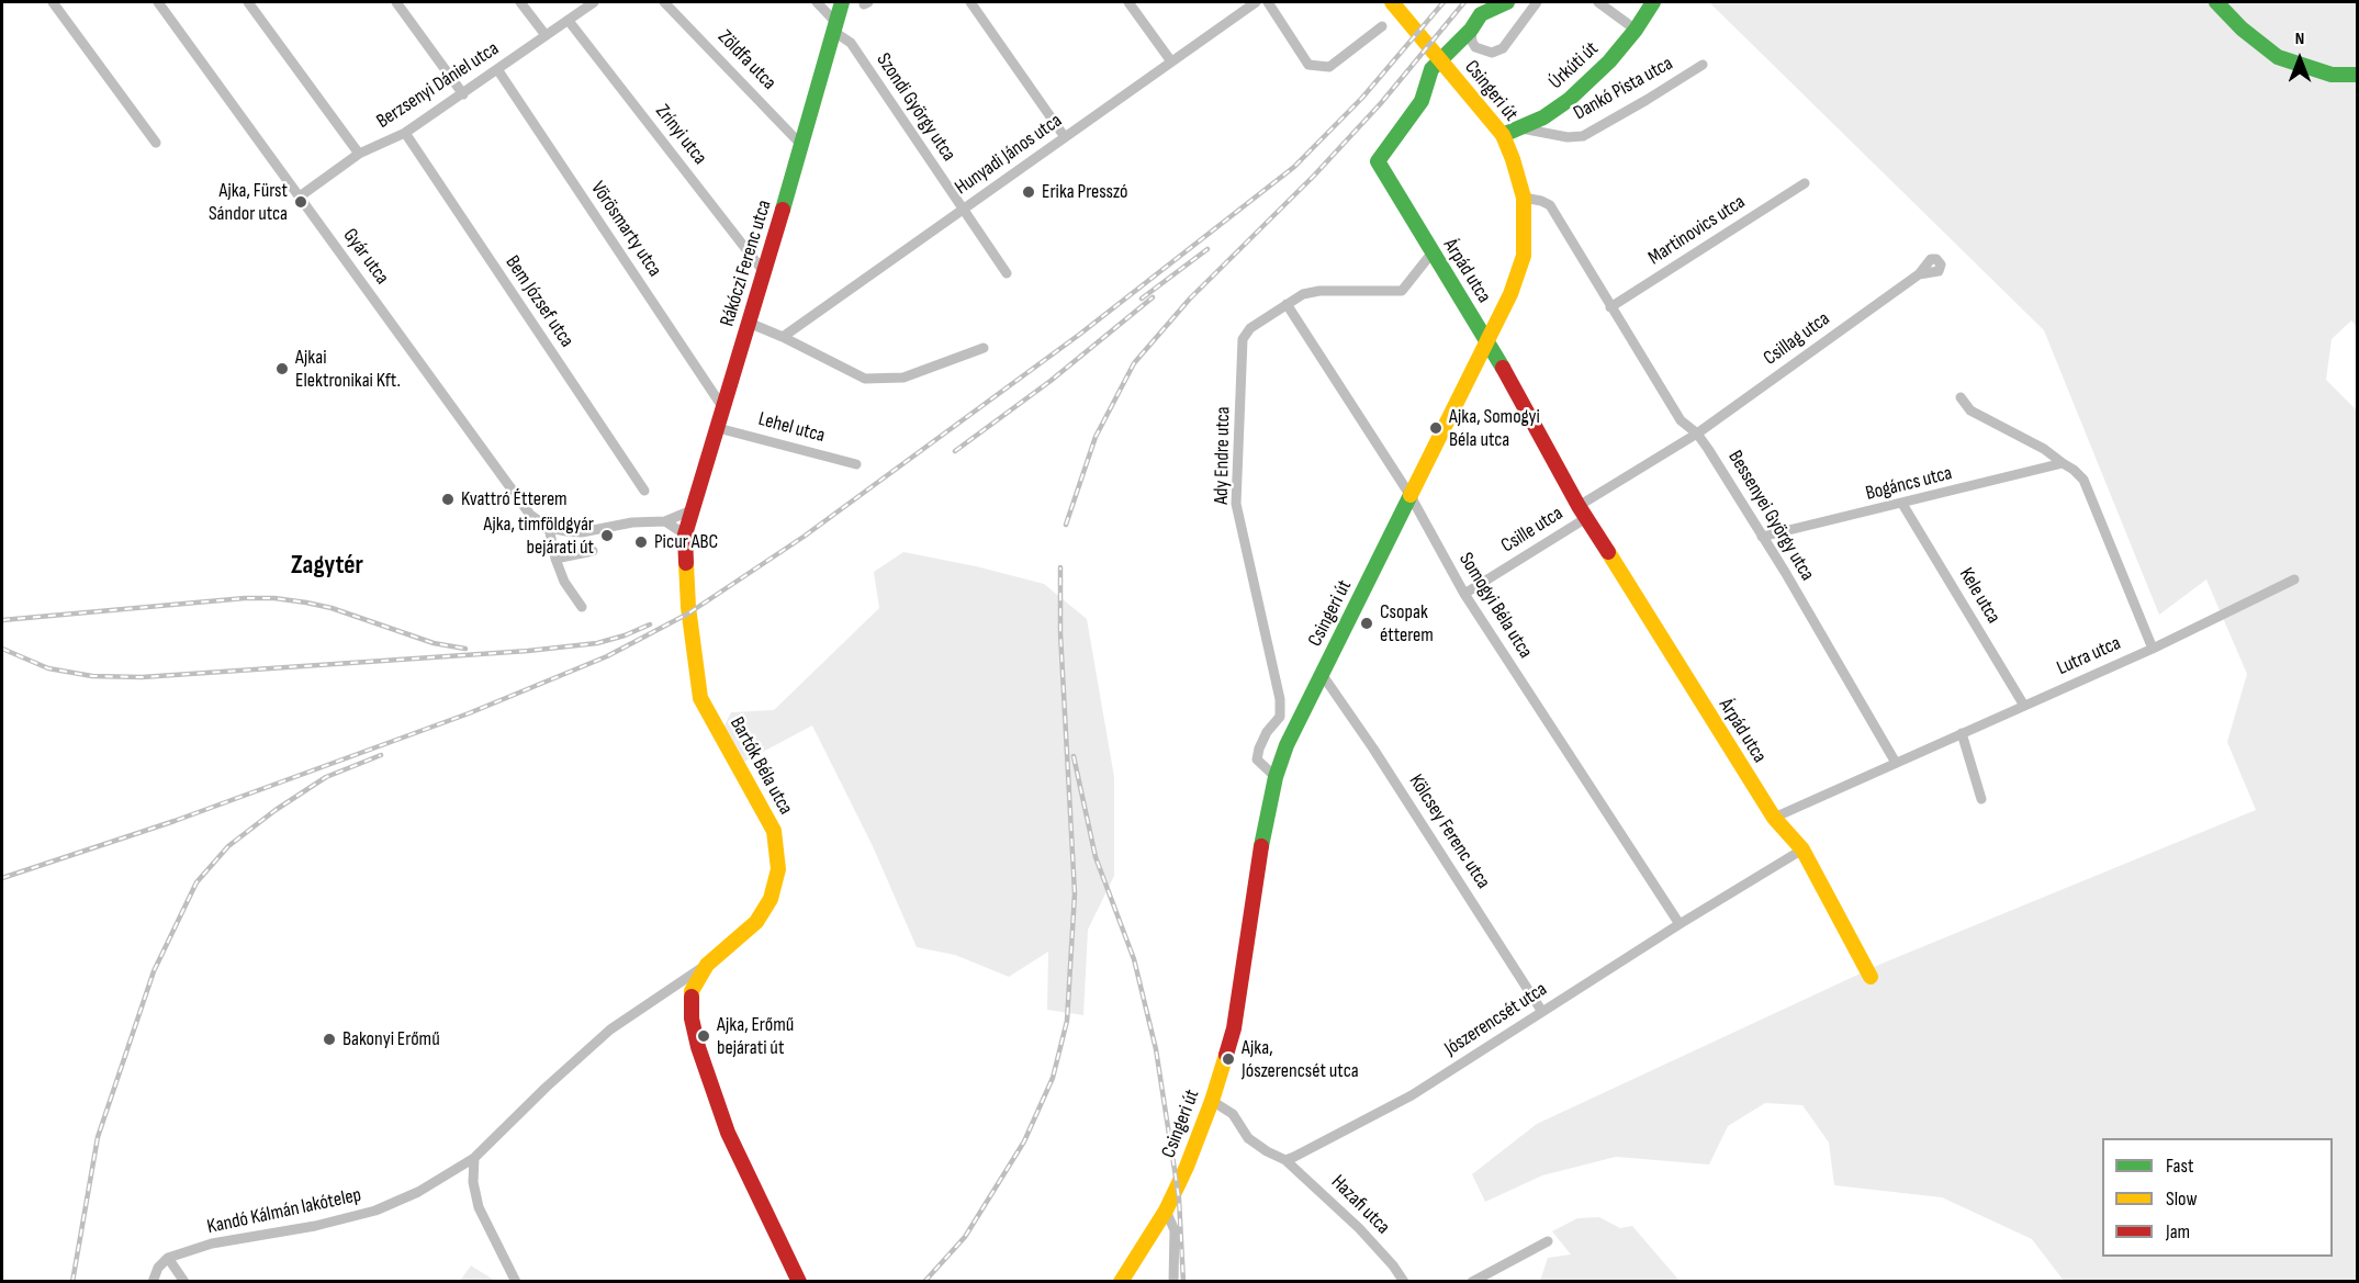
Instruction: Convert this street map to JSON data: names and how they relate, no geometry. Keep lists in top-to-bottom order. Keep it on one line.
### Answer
{"streets":{"street":["Zöldfa utca","Úrkúti út","Berzsenyi Dániel utca","Dankó Pista utca","Csingeri út","Szondi György utca","Zrínyi utca","Hunyadi János utca","Vörösmarty utca","Martinovics utca","Gyár utca","Rákóczi Ferenc utca","Árpád utca","Bem József utca","Csillag utca","Lehel utca","Ady Endre utca","Bogáncs utca","Bessenyei György utca","Csille utca","Kele utca","Somogyi Béla utca","Lutra utca","Bartók Béla utca","Kölcsey Ferenc utca","Jószerencsét utca","Hazafi utca","Kandó Kálmán lakótelep"]},"crossings":[["Zöldfa utca","Rákóczi Ferenc utca"],["Úrkúti út","Dankó Pista utca"],["Úrkúti út","Csingeri út"],["Berzsenyi Dániel utca","Zrínyi utca"],["Berzsenyi Dániel utca","Vörösmarty utca"],["Berzsenyi Dániel utca","Gyár utca"],["Berzsenyi Dániel utca","Bem József utca"],["Csingeri út","Árpád utca"],["Csingeri út","Ady Endre utca"],["Csingeri út","Bessenyei György utca"],["Csingeri út","Somogyi Béla utca"],["Csingeri út","Kölcsey Ferenc utca"],["Szondi György utca","Hunyadi János utca"],["Szondi György utca","Rákóczi Ferenc utca"],["Zrínyi utca","Rákóczi Ferenc utca"],["Vörösmarty utca","Rákóczi Ferenc utca"],["Martinovics utca","Bessenyei György utca"],["Rákóczi Ferenc utca","Lehel utca"],["Rákóczi Ferenc utca","Bartók Béla utca"],["Árpád utca","Ady Endre utca"],["Árpád utca","Csille utca"],["Árpád utca","Jószerencsét utca"],["Csillag utca","Bessenyei György utca"],["Ady Endre utca","Somogyi Béla utca"],["Bogáncs utca","Bessenyei György utca"],["Bogáncs utca","Kele utca"],["Bessenyei György utca","Lutra utca"],["Csille utca","Somogyi Béla utca"],["Kele utca","Lutra utca"],["Somogyi Béla utca","Jószerencsét utca"],["Bartók Béla utca","Kandó Kálmán lakótelep"],["Kölcsey Ferenc utca","Jószerencsét utca"],["Jószerencsét utca","Hazafi utca"]],"districts":["Zagytér"],"places":["Erika Presszó","Ajka, Fürst Sándor utca","Ajkai Elektronikai Kft.","Ajka, Somogyi Béla utca","Kvattró Étterem","Ajka, timföldgyár bejárati út","Picur ABC","Csopak étterem","Ajka, Erőmű bejárati út","Bakonyi Erőmű","Ajka, Jószerencsét utca"],"legend":["Fast","Slow","Jam"],"north":"top"}
